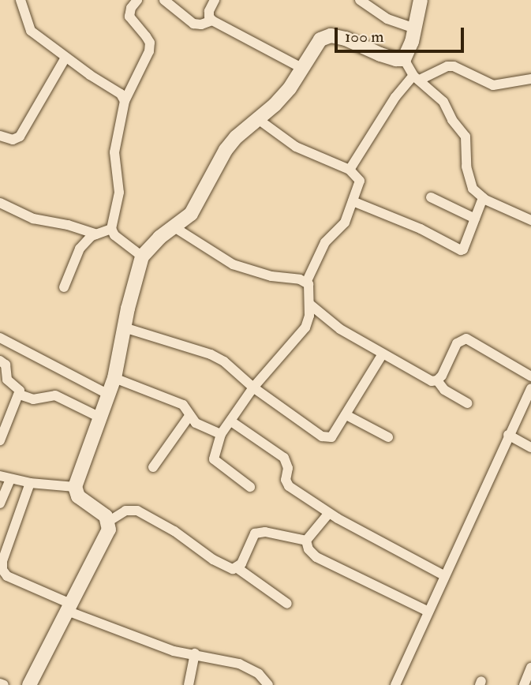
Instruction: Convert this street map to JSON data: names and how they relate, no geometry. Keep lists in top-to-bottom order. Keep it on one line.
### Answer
{"scale_bar":"100 m"}
